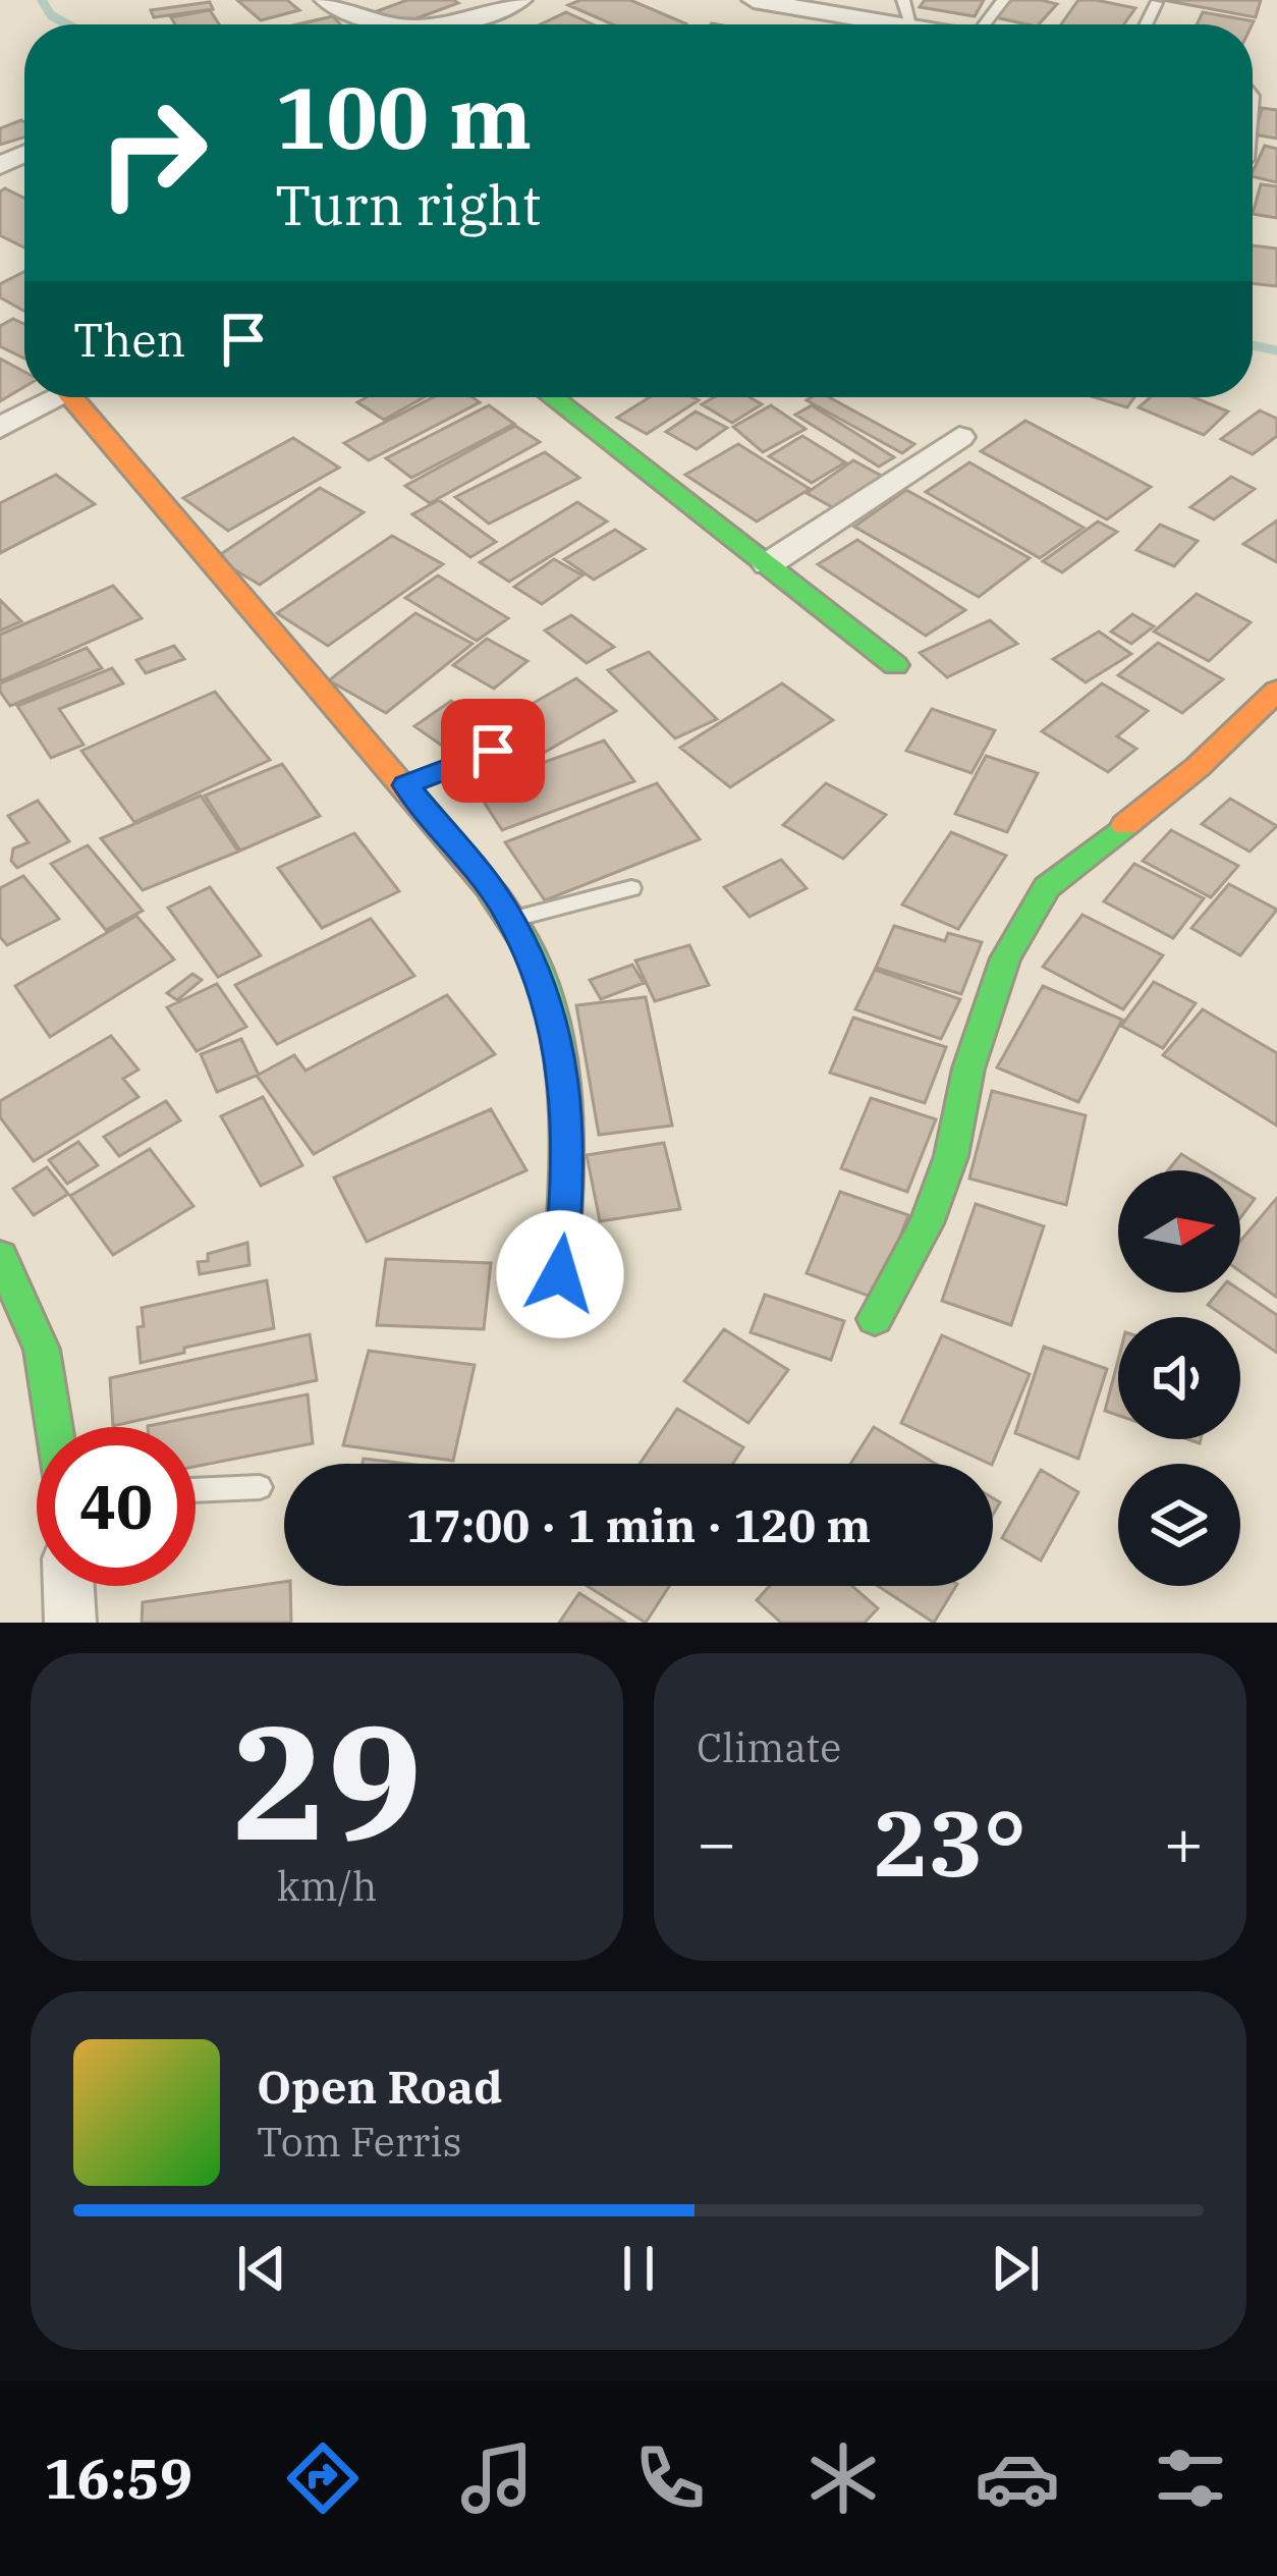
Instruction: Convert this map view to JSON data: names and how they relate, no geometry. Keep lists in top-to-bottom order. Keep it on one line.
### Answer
{"north":"right","page":{"turn":["100 m","Turn right"],"then":"Then","limit":"40","trip":"17:00 · 1 min · 120 m","tile":[["29","km/h"],"Climate"],"heat":["−","23°","+"],"song":["Open Road","Tom Ferris"],"tabs":"16:59"}}
